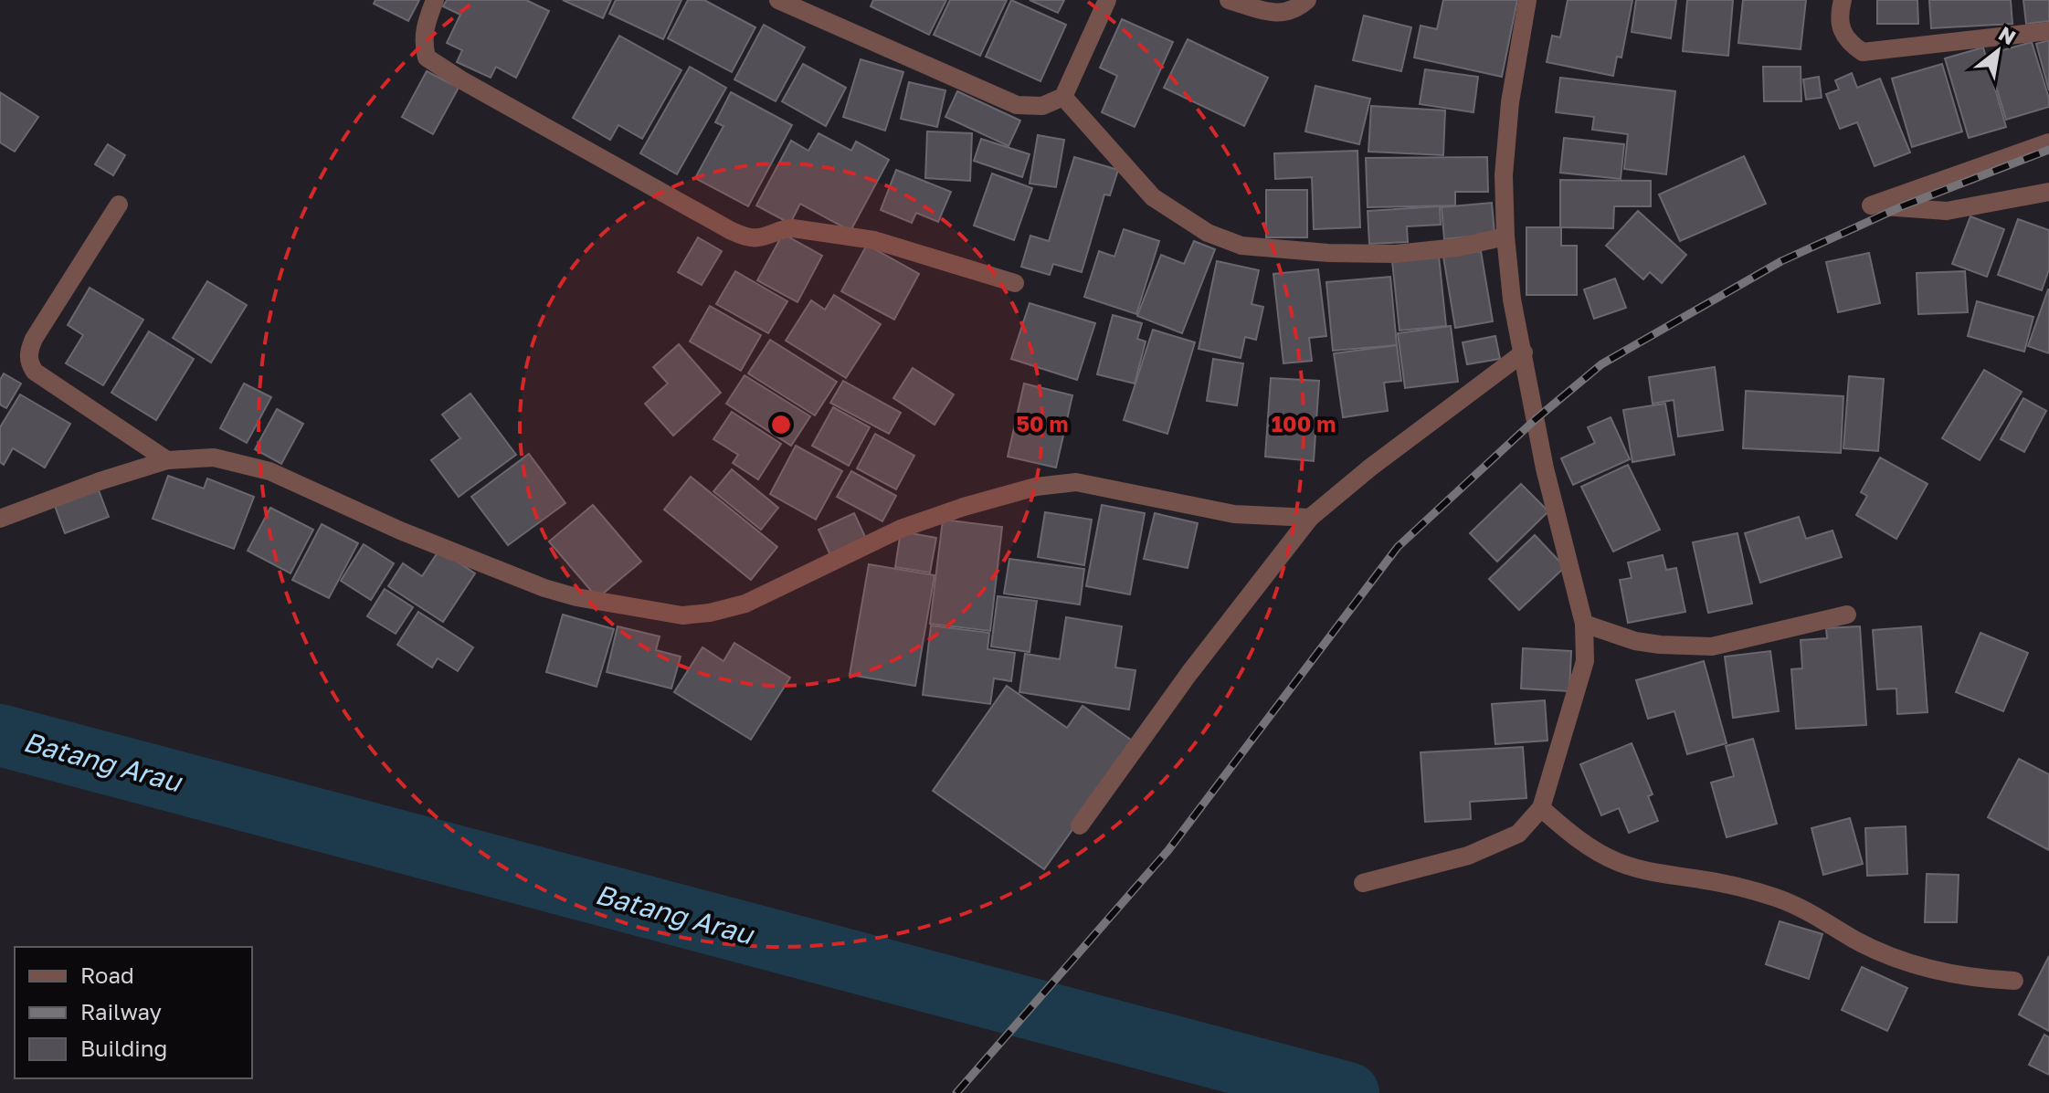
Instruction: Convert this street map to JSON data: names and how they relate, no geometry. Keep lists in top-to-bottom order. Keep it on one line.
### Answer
{"water":["Batang Arau"],"legend":["Road","Railway","Building"],"north":"top right","rings":["50 m","100 m"]}
